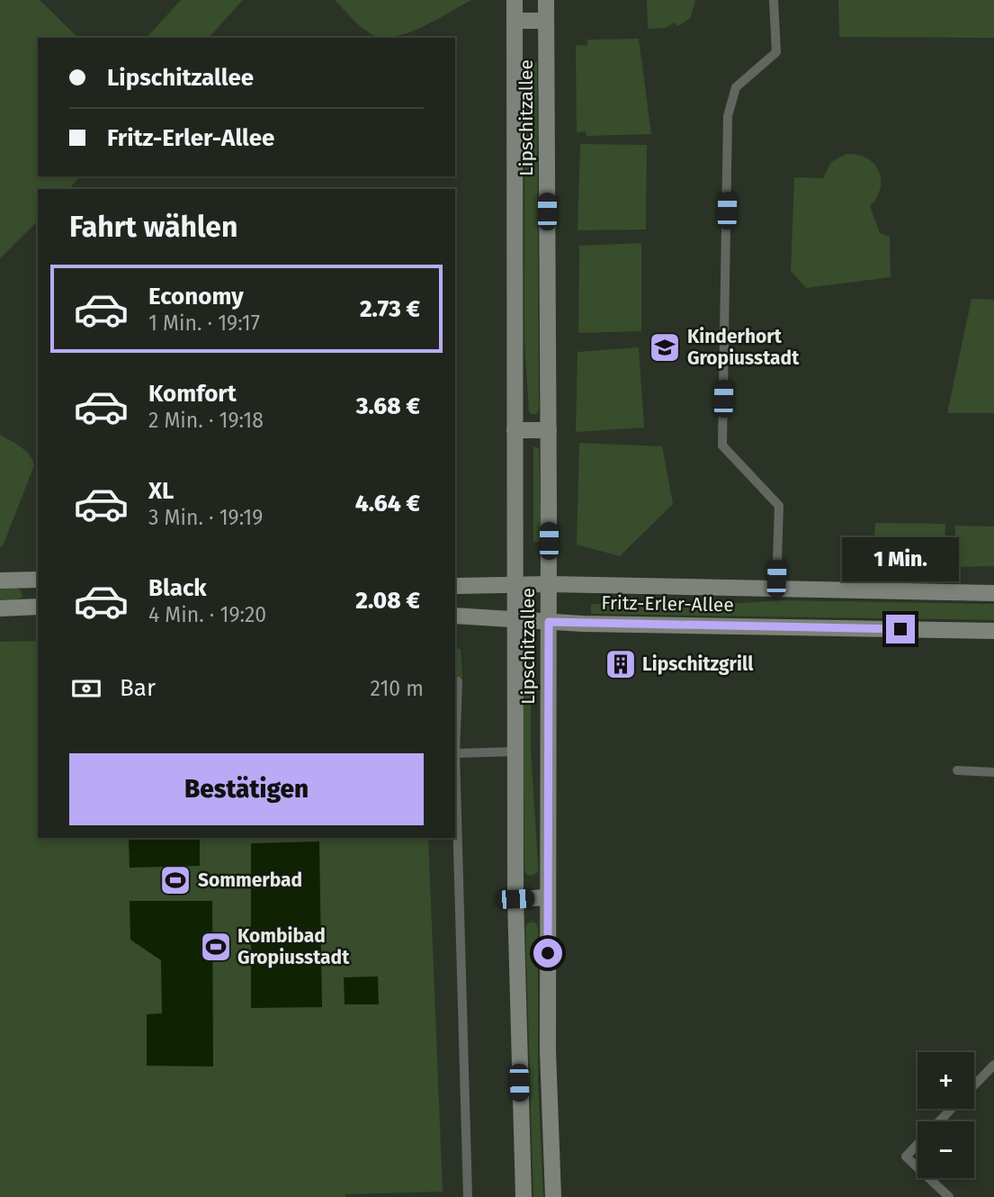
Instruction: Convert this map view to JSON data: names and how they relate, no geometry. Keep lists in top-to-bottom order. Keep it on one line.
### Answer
{"streets":{"street":["Lipschitzallee","Fritz-Erler-Allee"]},"crossings":[["Lipschitzallee","Fritz-Erler-Allee"]],"places":{"school or university":["Kinderhort Gropiusstadt"],"building":["Lipschitzgrill"],"sports":["Sommerbad","Kombibad Gropiusstadt"]},"page":{"banner":["Lipschitzallee","Fritz-Erler-Allee"],"heading":"Fahrt wählen","list":[{"name":"Economy","note":"1 Min. · 19:17","value":"2.73 €"},{"name":"Komfort","note":"2 Min. · 19:18","value":"3.68 €"},{"name":"XL","note":"3 Min. · 19:19","value":"4.64 €"},{"name":"Black","note":"4 Min. · 19:20","value":"2.08 €"}],"bubble":"1 Min.","pay":["Bar","210 m"],"buttons":"Bestätigen","map_buttons":["+","−"]}}
